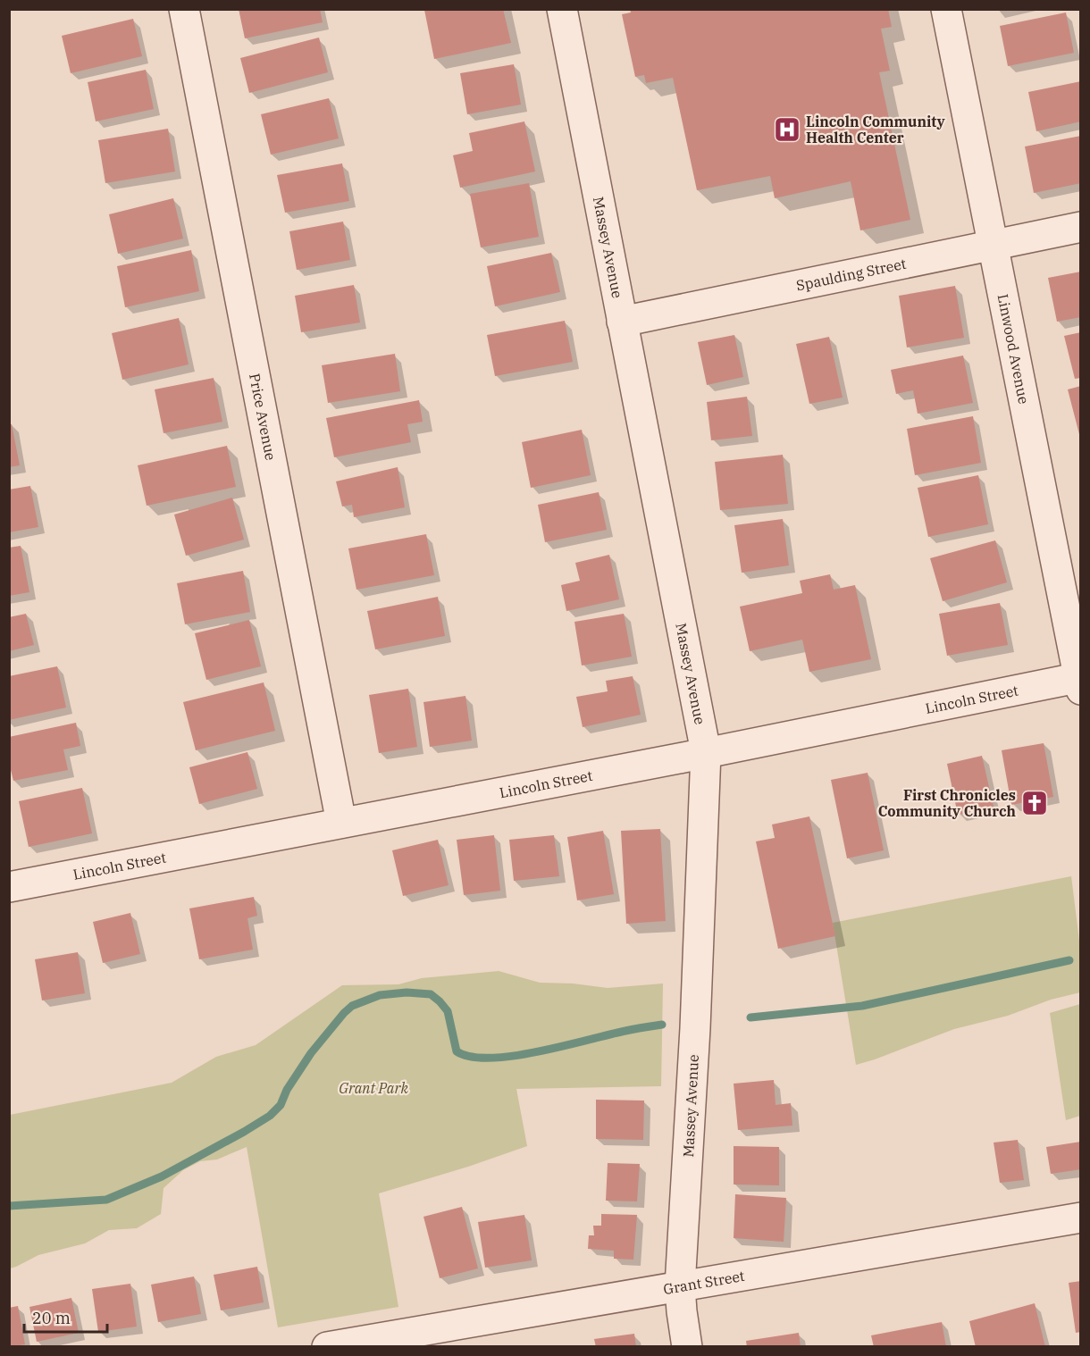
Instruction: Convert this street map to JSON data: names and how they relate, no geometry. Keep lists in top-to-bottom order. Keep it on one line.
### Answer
{"streets":{"street":["Massey Avenue","Spaulding Street","Linwood Avenue","Price Avenue","Lincoln Street","Grant Street"]},"crossings":[["Massey Avenue","Spaulding Street"],["Massey Avenue","Lincoln Street"],["Massey Avenue","Grant Street"],["Spaulding Street","Linwood Avenue"],["Linwood Avenue","Lincoln Street"],["Price Avenue","Lincoln Street"]],"parks":["Grant Park"],"places":{"hospital":["Lincoln Community Health Center"],"church":["First Chronicles Community Church"]},"scale_bar":"20 m"}
